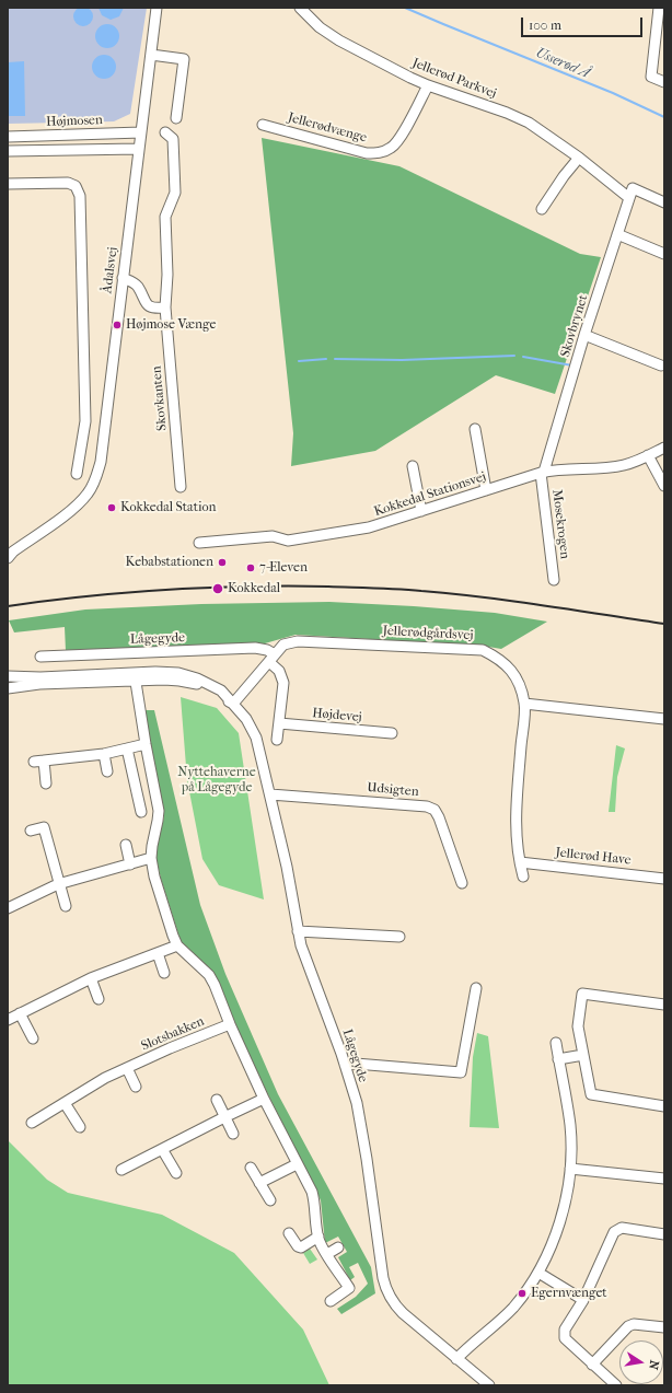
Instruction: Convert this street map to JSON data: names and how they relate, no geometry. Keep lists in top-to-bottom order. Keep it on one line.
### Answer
{"streets":{"street":["Jellerød Parkvej","Højmosen","Jellerødvænge","Ådalsvej","Skovbrynet","Skovkanten","Kokkedal Stationsvej","Mosekrogen","Jellerødgårdsvej","Lågegyde","Højdevej","Udsigten","Jellerød Have","Slotsbakken"]},"crossings":[["Jellerød Parkvej","Jellerødvænge"],["Jellerød Parkvej","Skovbrynet"],["Højmosen","Ådalsvej"],["Skovbrynet","Kokkedal Stationsvej"],["Skovbrynet","Mosekrogen"],["Kokkedal Stationsvej","Mosekrogen"],["Jellerødgårdsvej","Lågegyde"],["Jellerødgårdsvej","Jellerød Have"],["Lågegyde","Udsigten"]],"water":["Usserød Å"],"parks":["Nyttehaverne på Lågegyde"],"places":["Højmose Vænge","Kokkedal Station","Kebabstationen","7-Eleven","Kokkedal","Egernvænget"],"scale_bar":"100 m","north":"right"}
